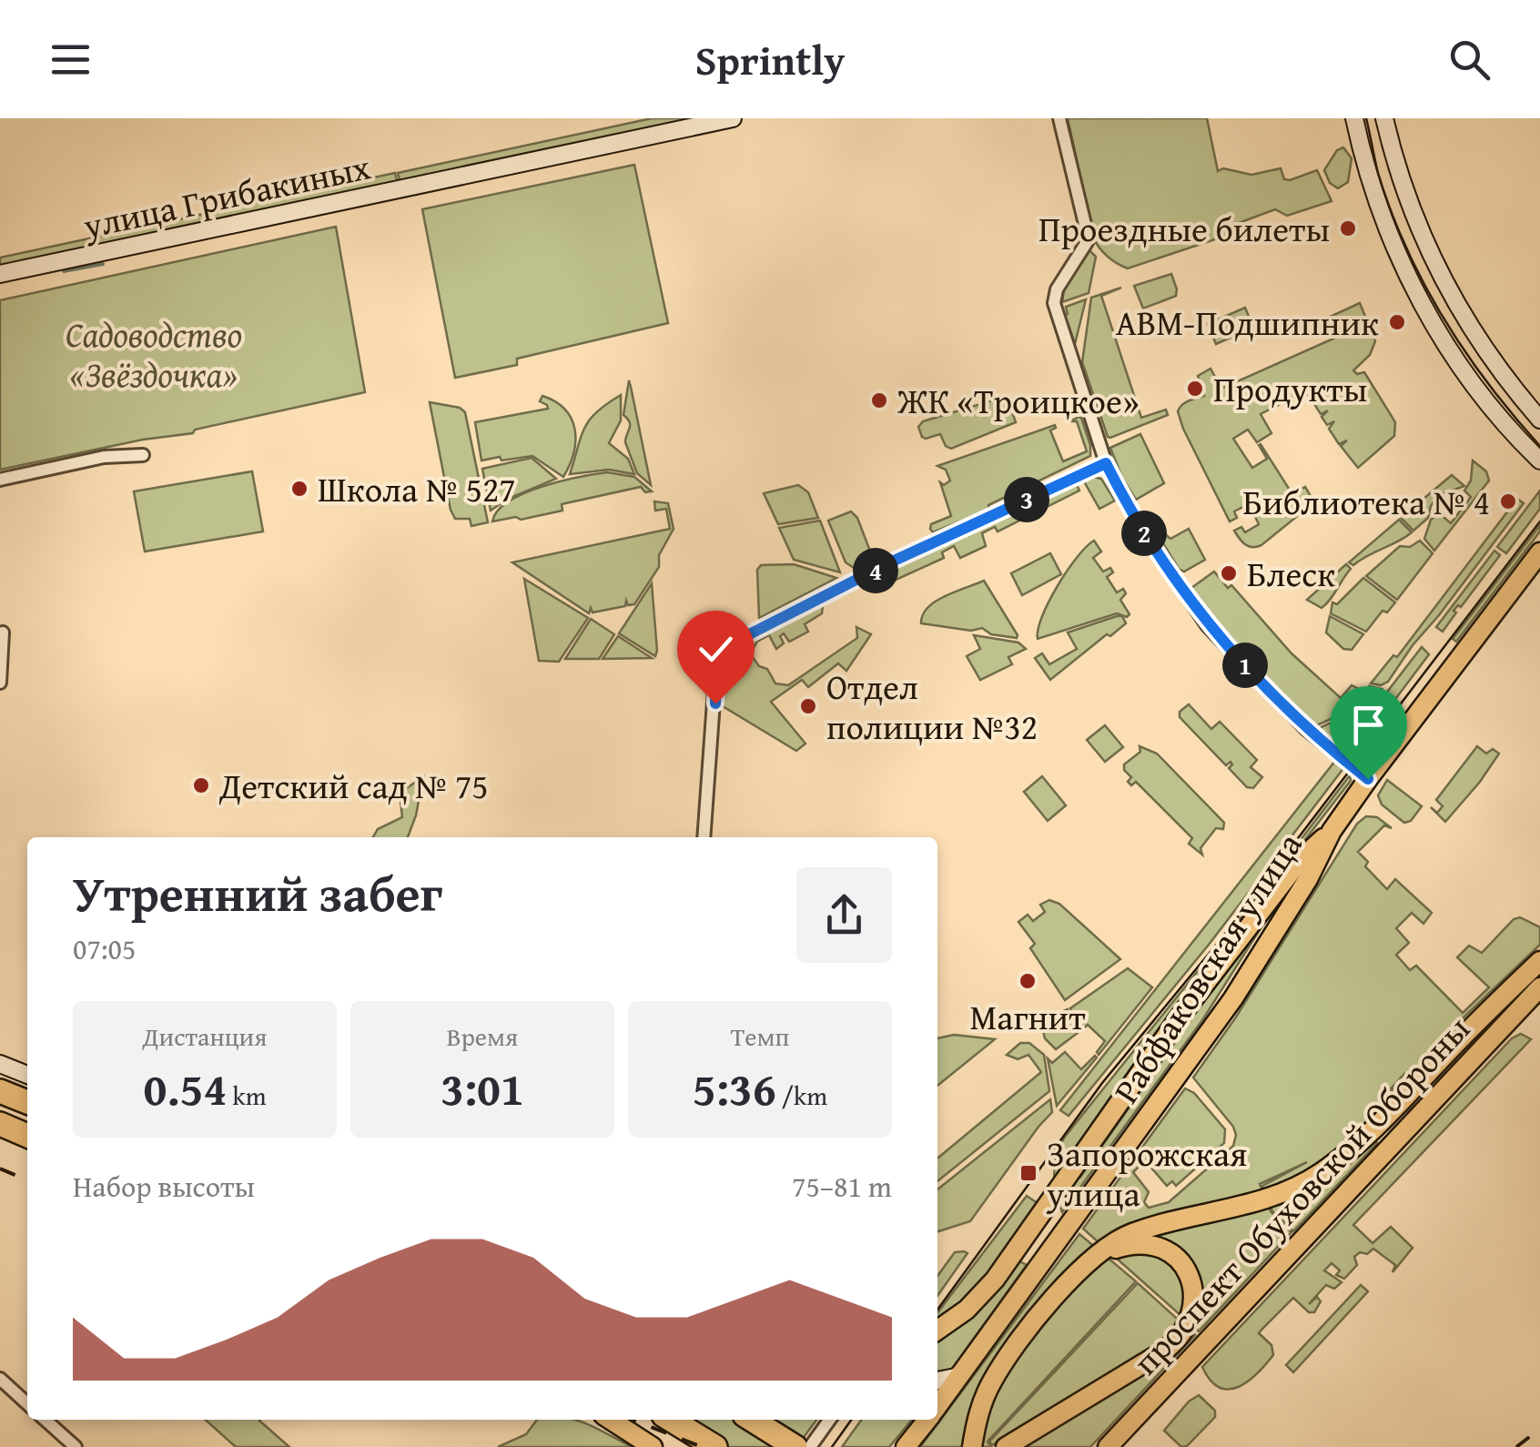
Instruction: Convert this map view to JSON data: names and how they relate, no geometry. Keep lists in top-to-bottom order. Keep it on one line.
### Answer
{"streets":{"main road":["Рабфаковская улица","проспект Обуховской Обороны"],"street":["улица Грибакиных"]},"parks":["Садоводство «Звёздочка»"],"places":{"other":["Проездные билеты","АВМ-Подшипник","Продукты","ЖК «Троицкое»","Школа № 527","Библиотека № 4","Блеск","Отдел полиции №32","Детский сад № 75","Магнит"],"transit":["Запорожская улица"]},"page":{"header":"Sprintly","pins":["3","2","4","1"],"heading":["Утренний забег","07:05"],"stats":[["Дистанция","0.54 km"],["Время","3:01"],["Темп","5:36 /km"]],"chart":["Набор высоты","75–81 m"]}}
